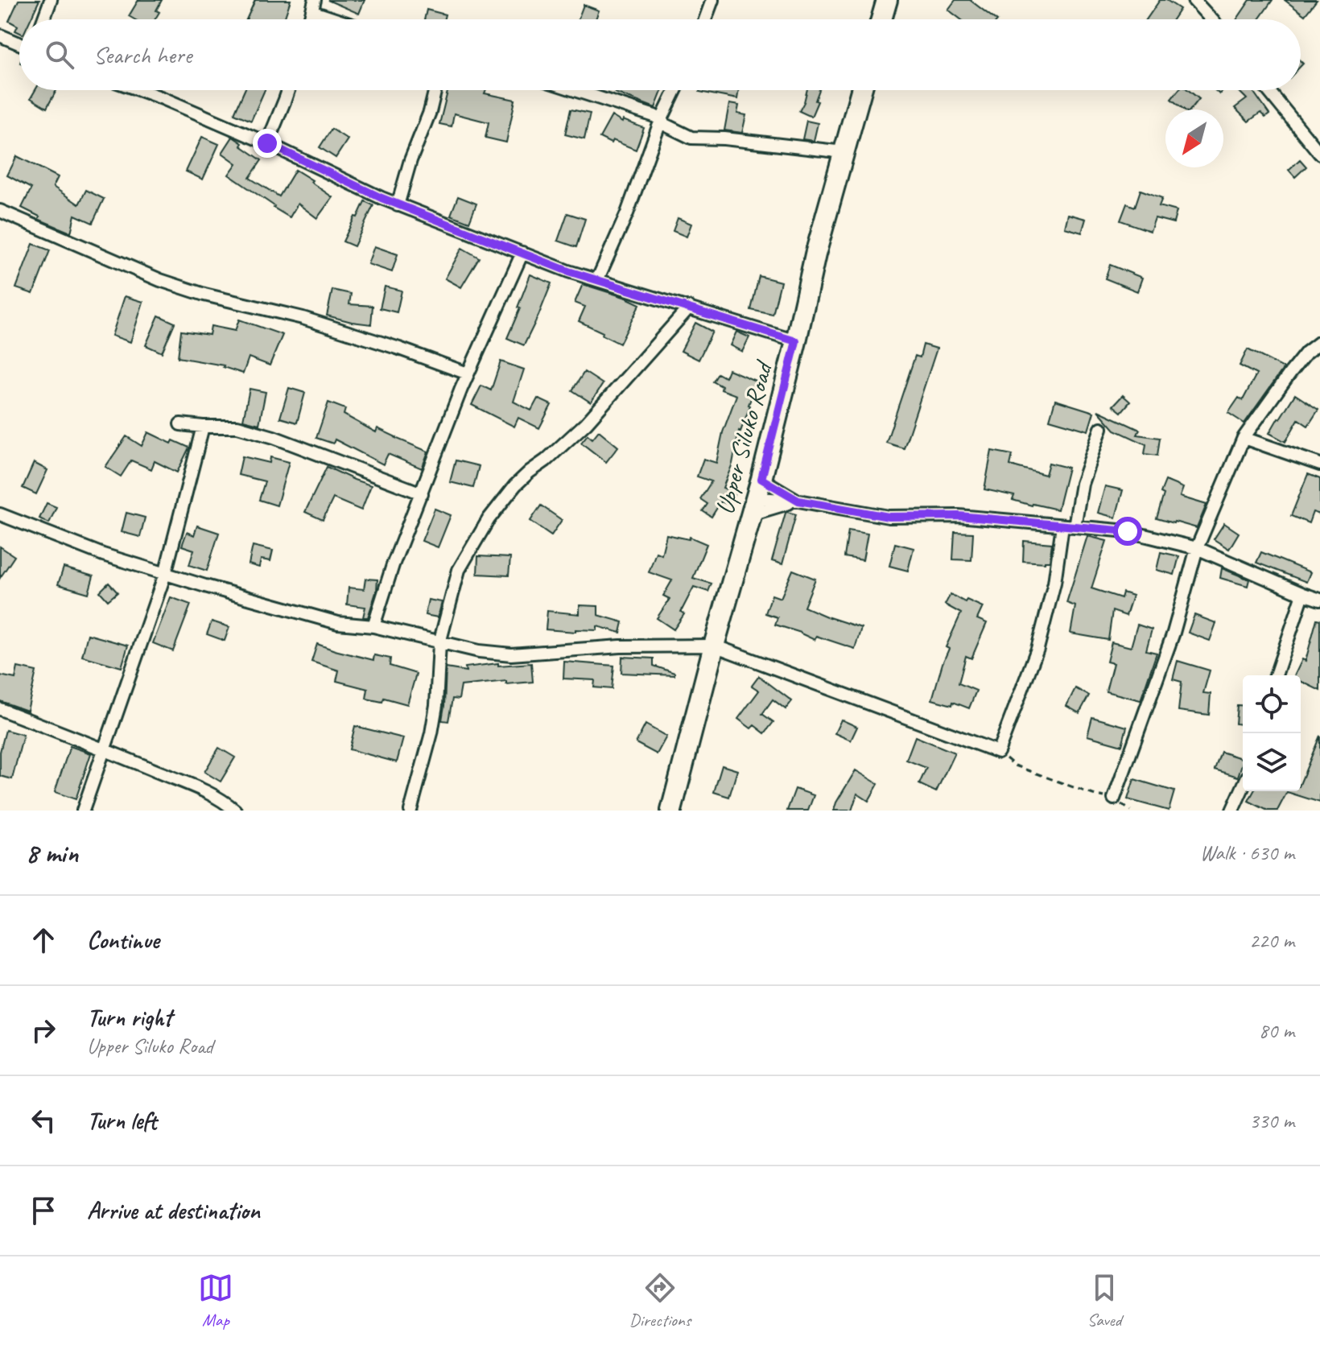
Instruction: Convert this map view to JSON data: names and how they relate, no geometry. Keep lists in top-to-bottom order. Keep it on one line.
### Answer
{"streets":{"main road":["Upper Siluko Road"]},"north":"bottom left","page":{"search":"Search here","heading":["8 min","Walk · 630 m"],"list":[["Continue","220 m"],["Turn right","Upper Siluko Road","80 m"],["Turn left","330 m"],"Arrive at destination"],"nav":["Map","Directions","Saved"]}}
